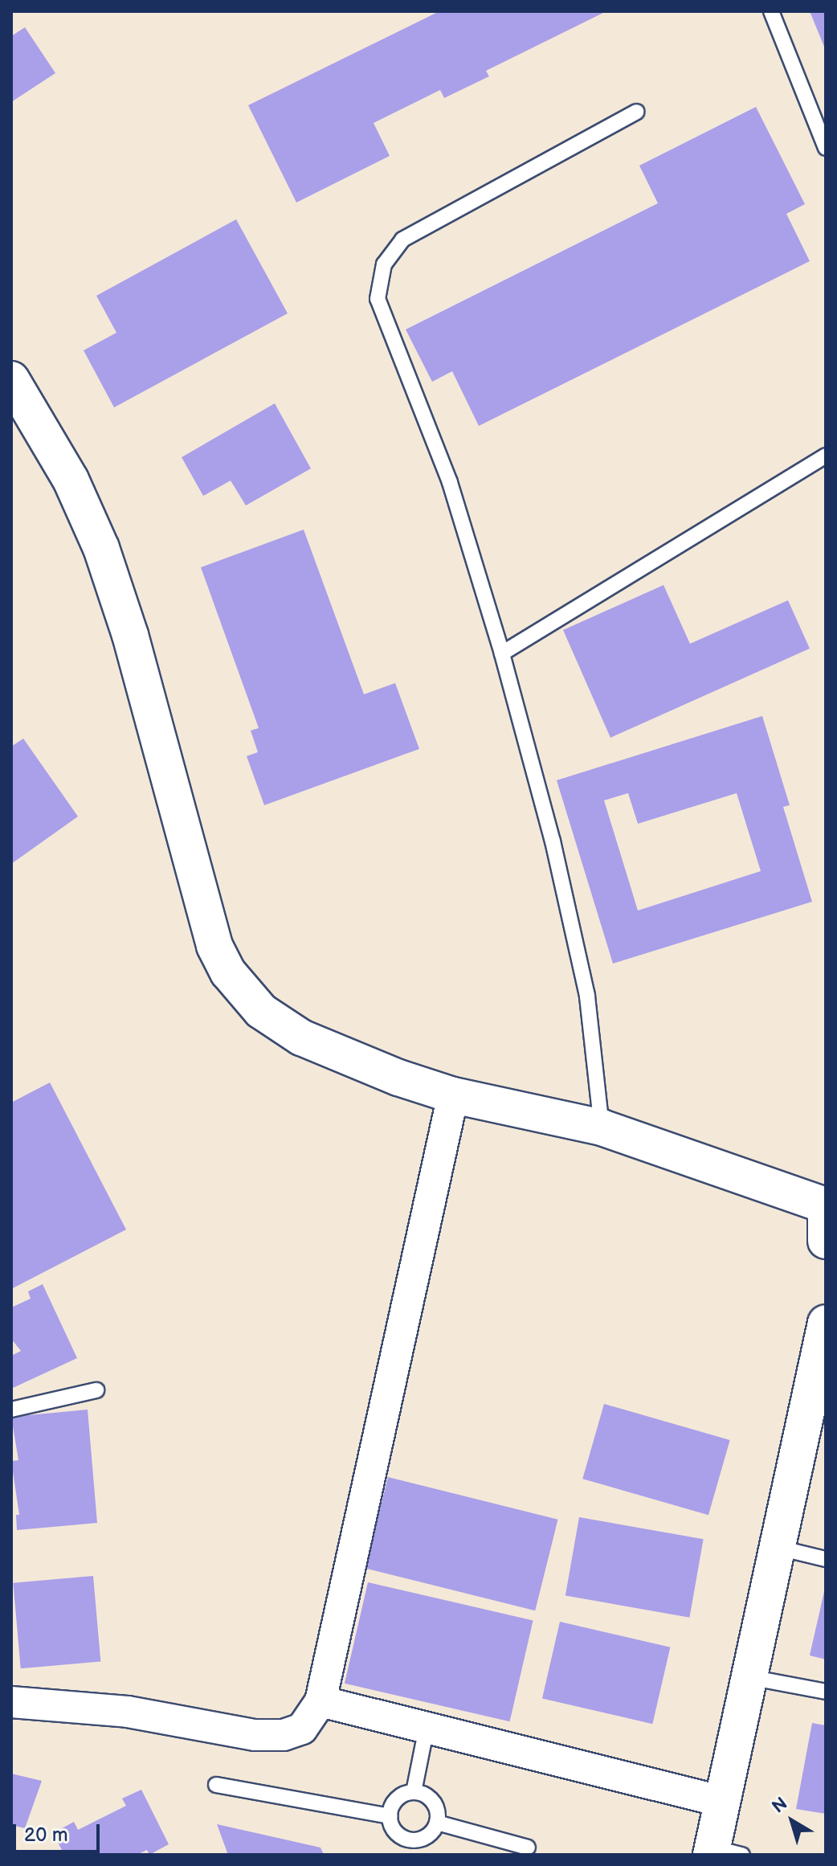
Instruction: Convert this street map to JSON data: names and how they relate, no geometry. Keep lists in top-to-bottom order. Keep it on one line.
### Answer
{"scale_bar":"20 m","north":"top left"}
